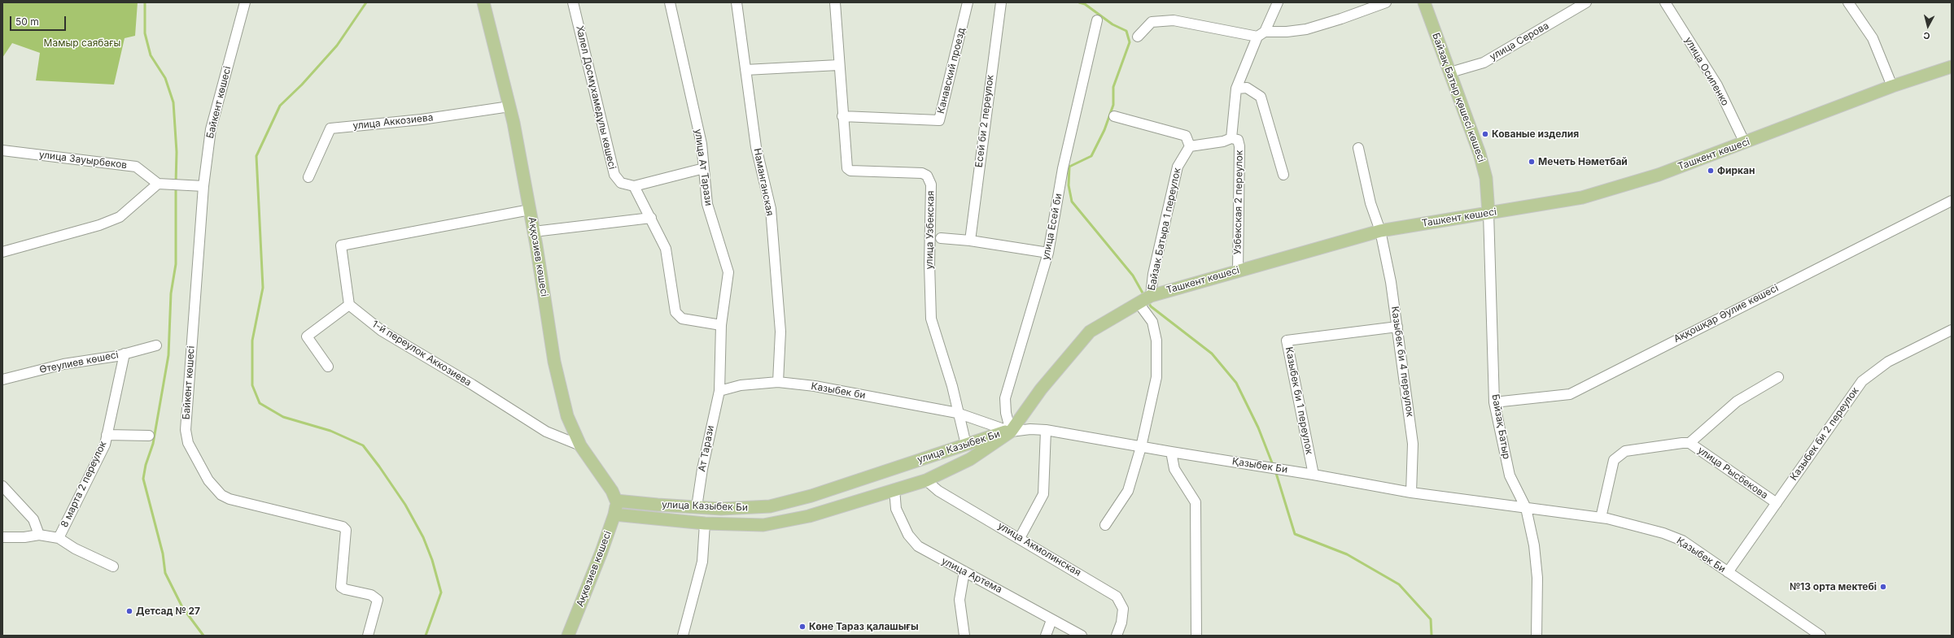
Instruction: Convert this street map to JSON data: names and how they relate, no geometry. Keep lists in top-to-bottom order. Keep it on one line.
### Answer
{"streets":{"main road":["Байзақ Батыр қөшесі көшесі","Ташкент көшесі","Аққозиев көшесі","улица Казыбек Би","Ақкөзиев көшесі"],"street":["улица Серова","Канавский проезд","улица Осипенко","Халел Досмұхамедұлы көшесі","Байкент көшесі","Есей би 2 переулок","улица Аккозиева","улица Зауырбеков","улица Ат Тарази","Наманганская","Узбекская 2 переулок","улица Есей би","Байзак Батыра 1 переулок","улица Узбекская","Аққошқар Әулие көшесі","1-й переулок Аккозиева","Казыбек би 4 переулок","Өтеулиев көшесі","Казыбек би","Казыбек би 1 переулок","Байзақ Батыр","Казыбек би 2 переулок","Ат Тарази","Қазыбек Би","улица Рысбекова","8 марта 2 переулок","улица Акмолинская","улица Артема"]},"crossings":[["улица Серова","Байзақ Батыр қөшесі көшесі"],["Канавский проезд","улица Узбекская"],["улица Осипенко","Ташкент көшесі"],["Байзақ Батыр қөшесі көшесі","Ташкент көшесі"],["Байзақ Батыр қөшесі көшесі","Байзақ Батыр"],["улица Аккозиева","Аққозиев көшесі"],["Ташкент көшесі","Узбекская 2 переулок"],["Ташкент көшесі","улица Есей би"],["Ташкент көшесі","Байзак Батыра 1 переулок"],["Ташкент көшесі","Казыбек би 4 переулок"],["Ташкент көшесі","Казыбек би"],["Ташкент көшесі","Байзақ Батыр"],["Ташкент көшесі","улица Казыбек Би"],["Ташкент көшесі","Қазыбек Би"],["улица Ат Тарази","Казыбек би"],["улица Ат Тарази","Ат Тарази"],["Наманганская","Казыбек би"],["улица Есей би","Казыбек би"],["улица Есей би","улица Казыбек Би"],["улица Есей би","Қазыбек Би"],["улица Узбекская","Казыбек би"],["Аққозиев көшесі","1-й переулок Аккозиева"],["Аққозиев көшесі","улица Казыбек Би"],["Аққозиев көшесі","Ақкөзиев көшесі"],["Аққошқар Әулие көшесі","Байзақ Батыр"],["Казыбек би 4 переулок","Казыбек би 1 переулок"],["Казыбек би 4 переулок","Қазыбек Би"],["Өтеулиев көшесі","8 марта 2 переулок"],["Казыбек би","улица Казыбек Би"],["Казыбек би","Ат Тарази"],["Казыбек би","Қазыбек Би"],["Казыбек би 1 переулок","Қазыбек Би"],["Байзақ Батыр","Қазыбек Би"],["Казыбек би 2 переулок","Қазыбек Би"],["Казыбек би 2 переулок","улица Рысбекова"],["улица Казыбек Би","Ат Тарази"],["улица Казыбек Би","Қазыбек Би"],["улица Казыбек Би","улица Акмолинская"],["улица Казыбек Би","Ақкөзиев көшесі"],["улица Казыбек Би","улица Артема"],["Қазыбек Би","улица Рысбекова"]],"parks":["Мамыр саябағы"],"places":["Кованые изделия","Мечеть Нәметбай","Фиркан","№13 орта мектебі","Детсад № 27","Көне Тараз қалашығы"],"scale_bar":"50 m","north":"bottom"}
